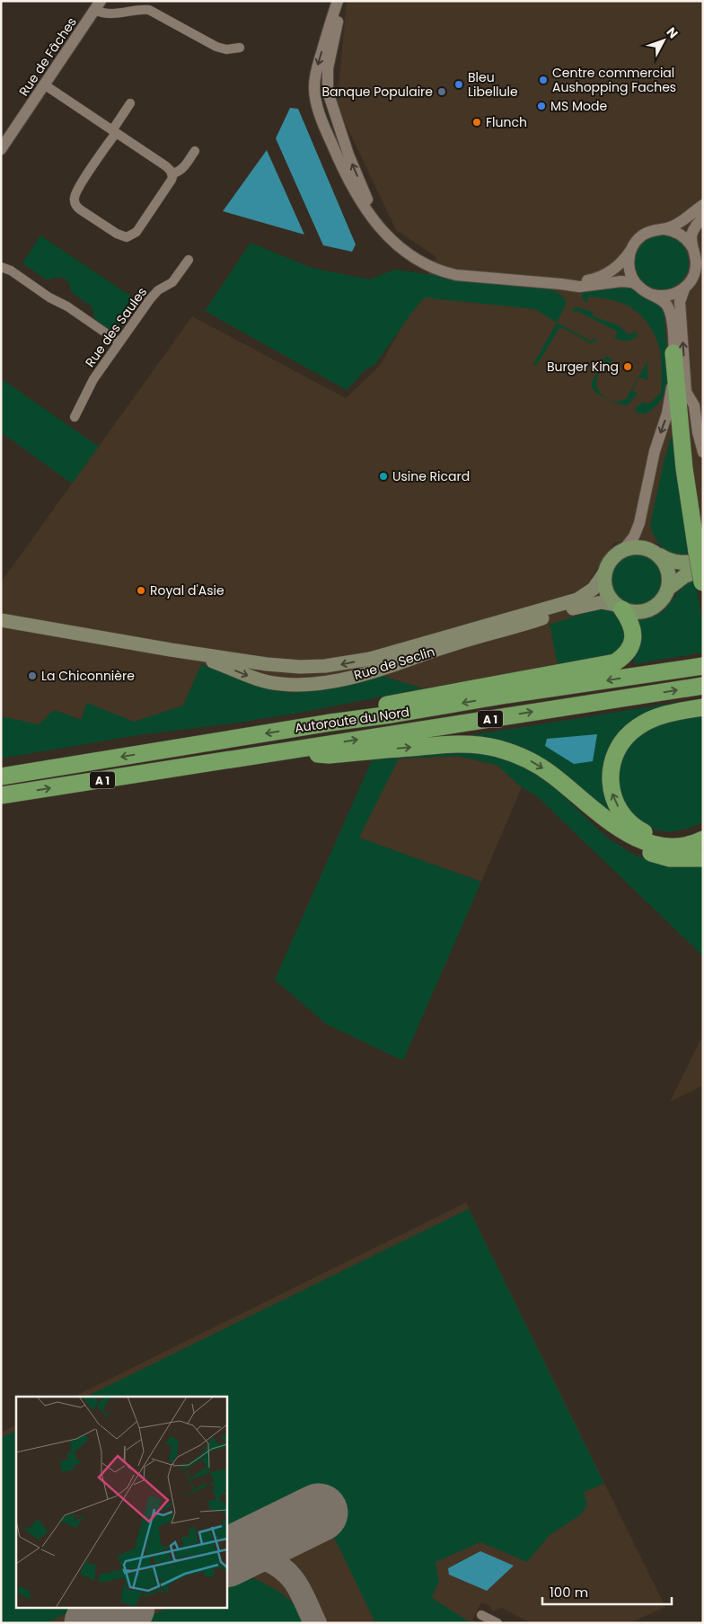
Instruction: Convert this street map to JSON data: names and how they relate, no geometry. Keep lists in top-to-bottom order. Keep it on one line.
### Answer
{"streets":{"highway":["A 1","Autoroute du Nord"],"main road":["Rue de Seclin"],"street":["Rue de Fâches","Rue des Saules"]},"places":["Centre commercial Aushopping Faches","Bleu Libellule","Banque Populaire","MS Mode","Flunch","Burger King","Usine Ricard","Royal d'Asie","La Chiconnière"],"scale_bar":"100 m","north":"top right"}
